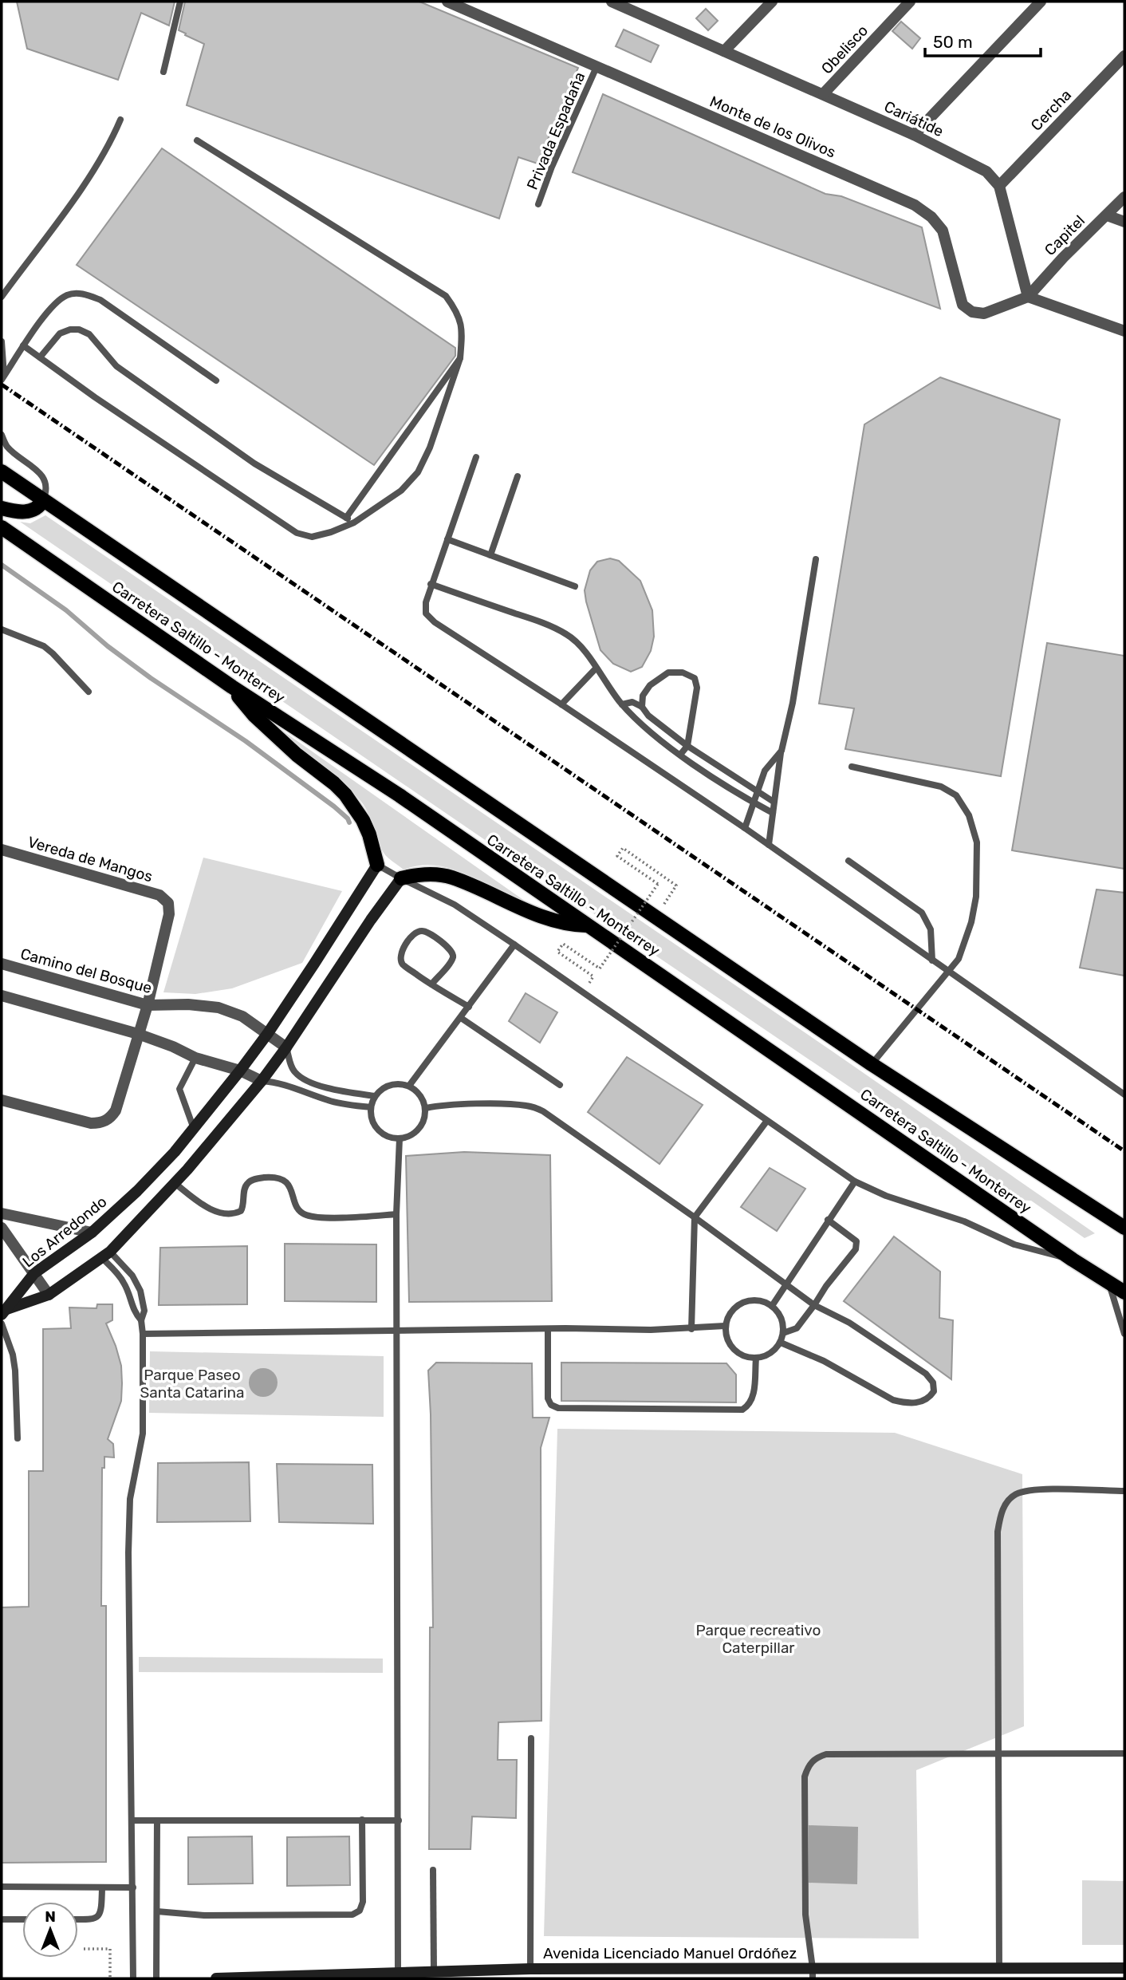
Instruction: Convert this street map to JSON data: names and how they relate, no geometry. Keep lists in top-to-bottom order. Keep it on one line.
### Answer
{"streets":{"main road":["Carretera Saltillo - Monterrey"],"street":["Obelisco","Cercha","Cariátide","Monte de los Olivos","Capitel","Vereda de Mangos","Camino del Bosque","Los Arredondo","Avenida Licenciado Manuel Ordóñez"],"lane":["Privada Espadaña"]},"crossings":[["Obelisco","Cariátide"],["Cercha","Cariátide"],["Monte de los Olivos","Privada Espadaña"],["Monte de los Olivos","Capitel"],["Vereda de Mangos","Camino del Bosque"],["Camino del Bosque","Los Arredondo"]],"parks":["Parque Paseo Santa Catarina","Parque recreativo Caterpillar"],"scale_bar":"50 m","north":"top"}
